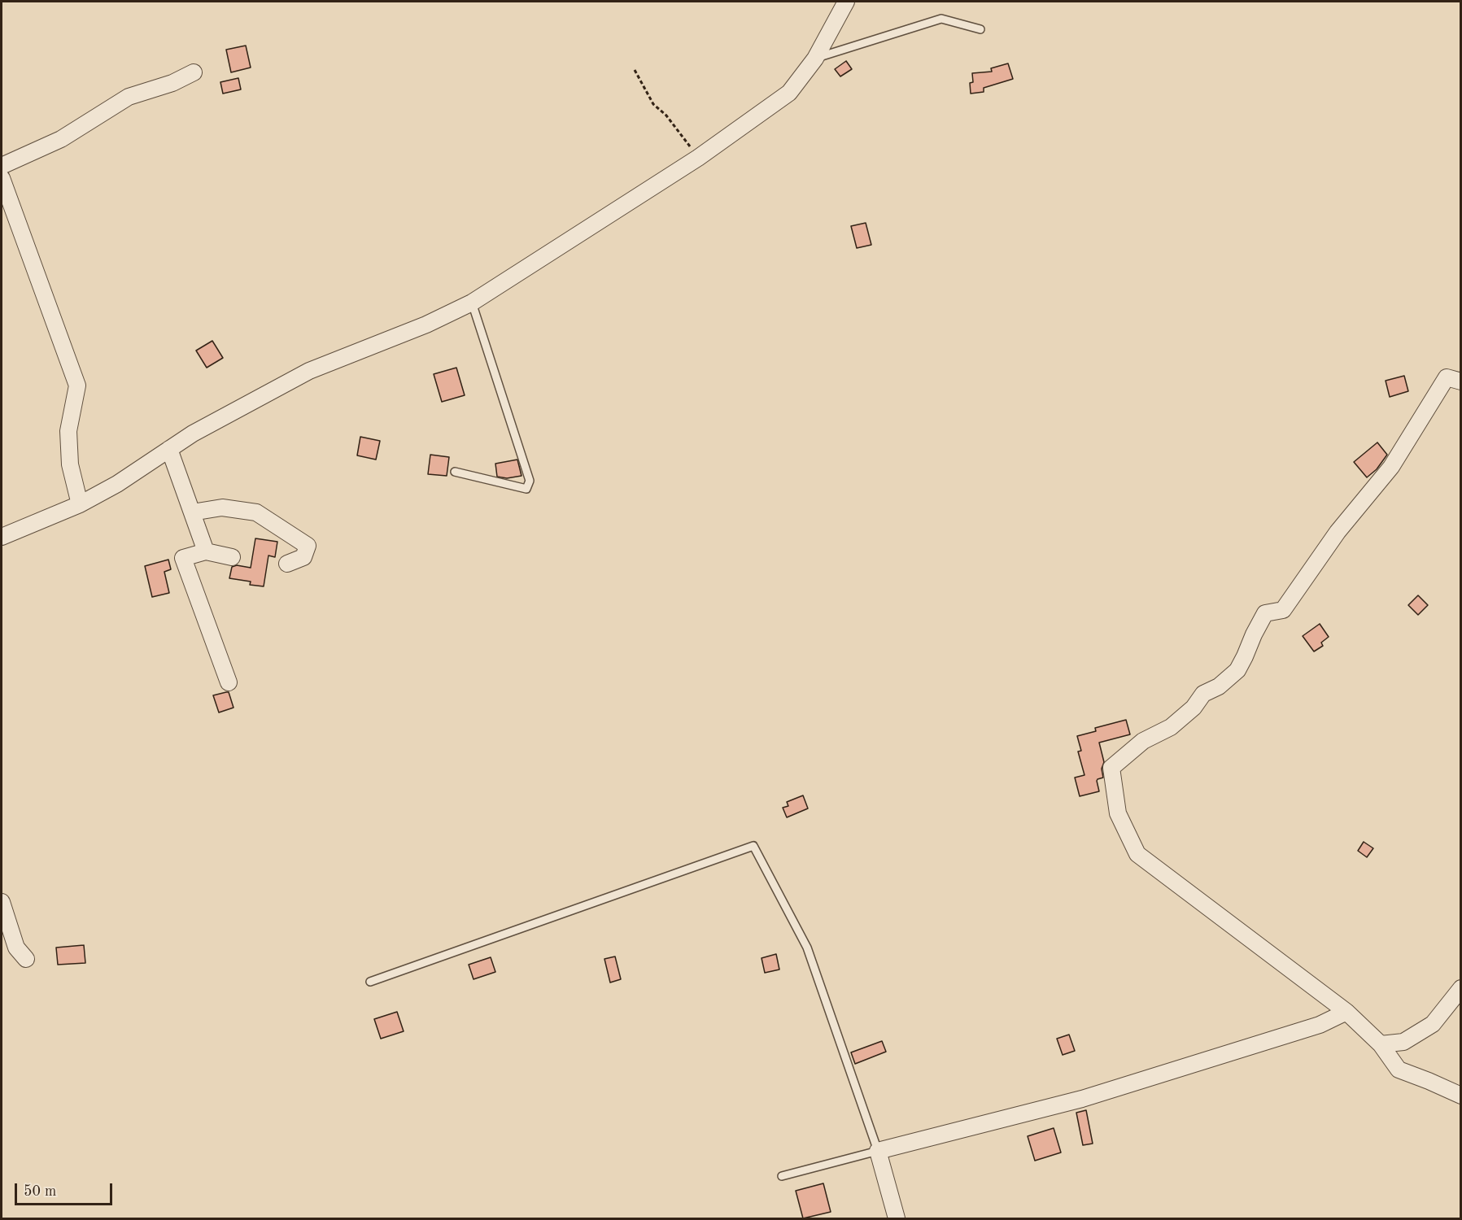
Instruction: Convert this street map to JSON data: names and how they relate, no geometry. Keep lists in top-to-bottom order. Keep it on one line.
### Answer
{"scale_bar":"50 m"}
